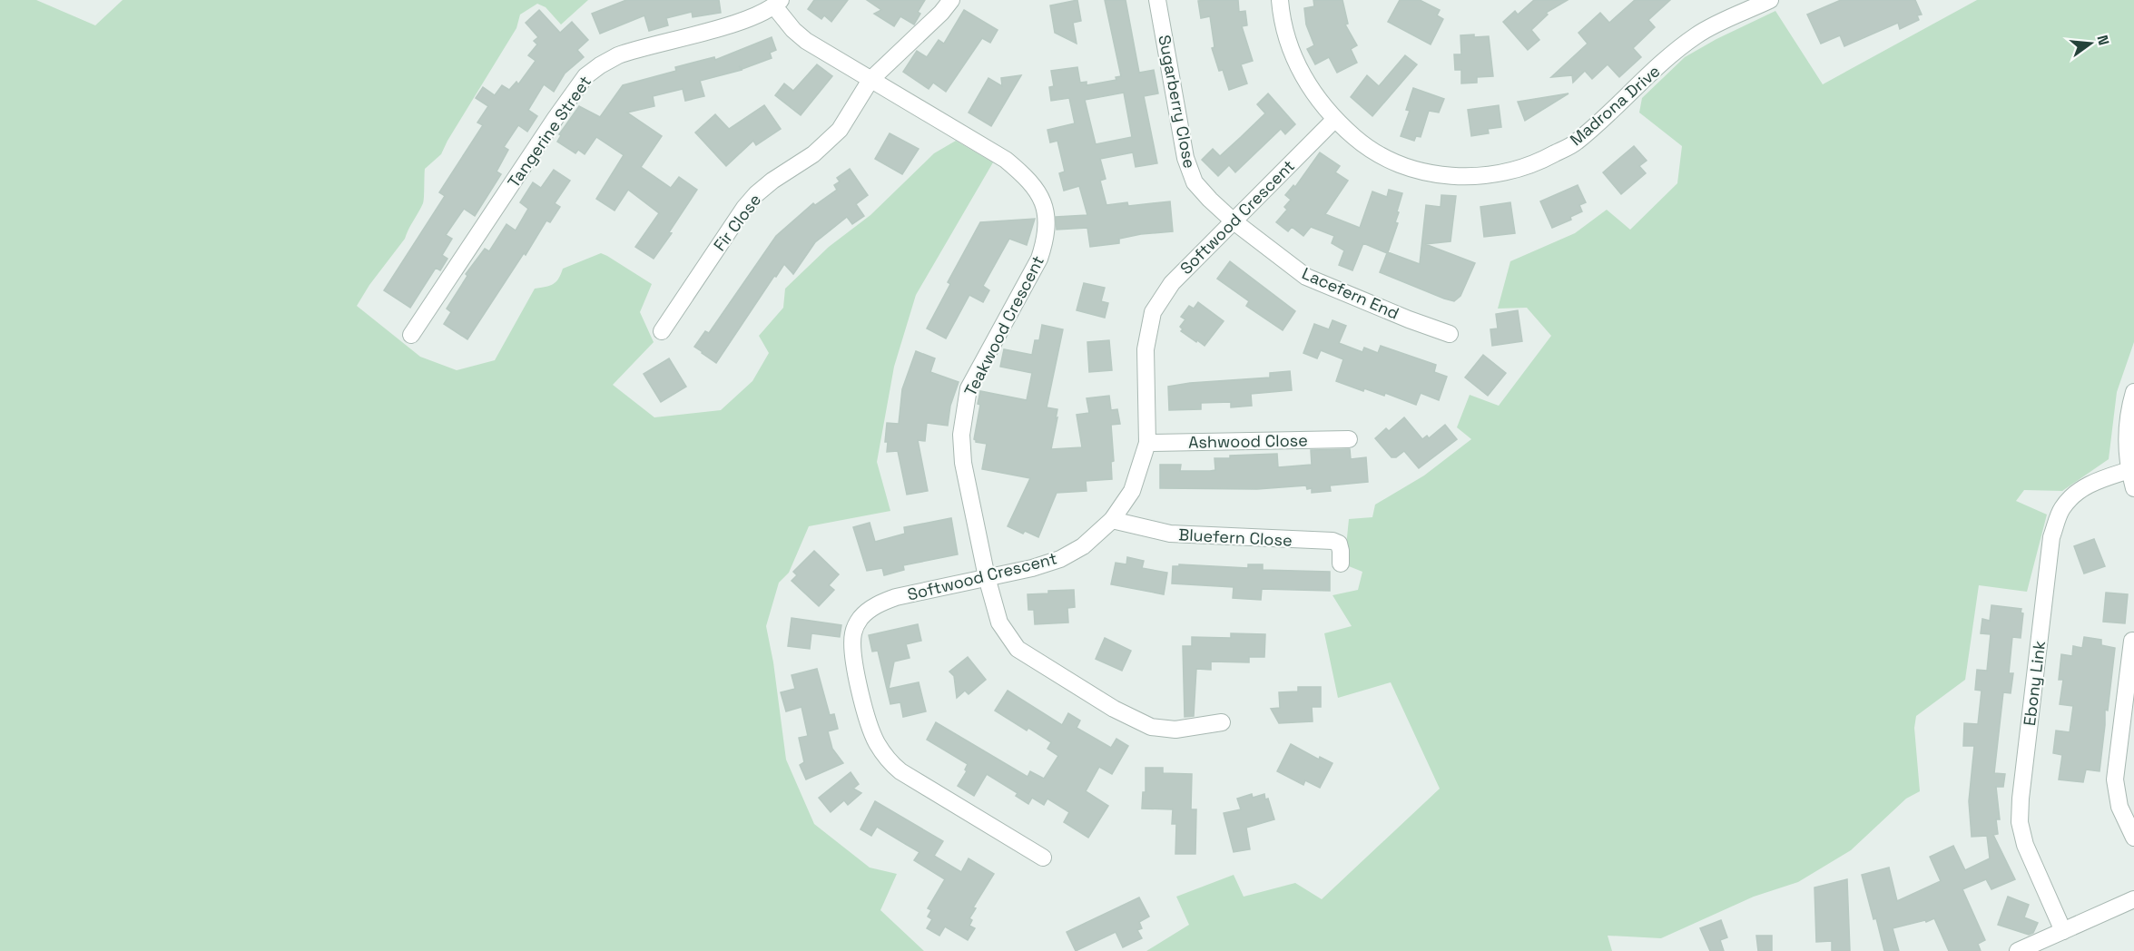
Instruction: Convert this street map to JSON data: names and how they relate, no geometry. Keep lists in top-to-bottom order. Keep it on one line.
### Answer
{"streets":{"street":["Sugarberry Close","Madrona Drive","Tangerine Street","Softwood Crescent","Fir Close","Lacefern End","Teakwood Crescent","Ashwood Close","Bluefern Close","Ebony Link"]},"crossings":[["Sugarberry Close","Softwood Crescent"],["Sugarberry Close","Lacefern End"],["Madrona Drive","Softwood Crescent"],["Tangerine Street","Teakwood Crescent"],["Softwood Crescent","Lacefern End"],["Softwood Crescent","Teakwood Crescent"],["Softwood Crescent","Ashwood Close"],["Softwood Crescent","Bluefern Close"],["Fir Close","Teakwood Crescent"]],"north":"right"}
